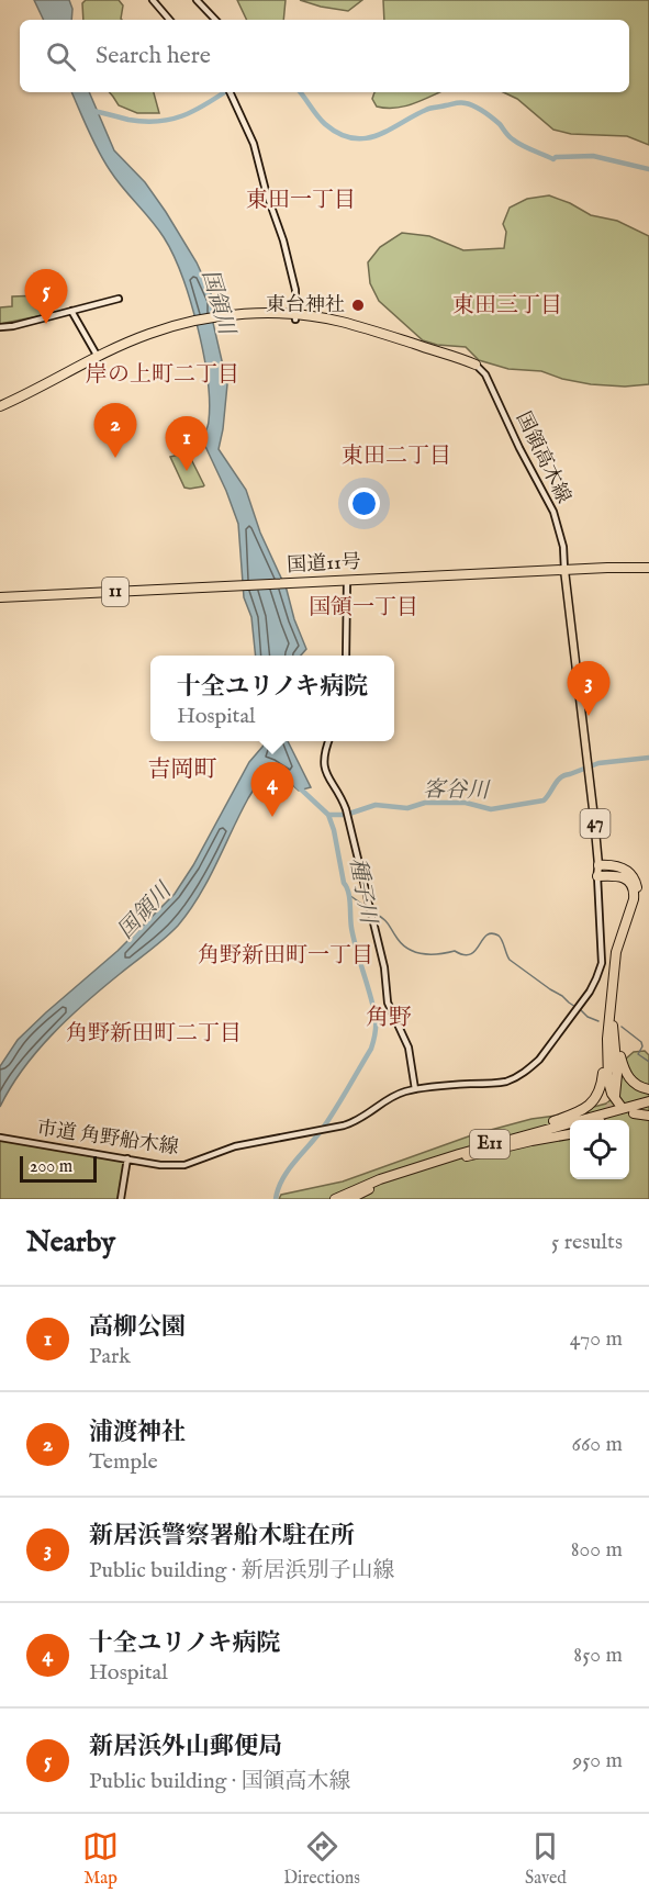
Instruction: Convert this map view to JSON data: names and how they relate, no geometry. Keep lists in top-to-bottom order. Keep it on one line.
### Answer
{"streets":{"highway":["国道11号","11","E11"],"main road":["47"],"street":["国領高木線","市道 角野船木線"]},"crossings":[["国領高木線","国道11号"],["国領高木線","47"],["国道11号","47"],["47","市道 角野船木線"]],"districts":["東田一丁目","東田三丁目","岸の上町二丁目","東田二丁目","国領一丁目","吉岡町","角野新田町一丁目","角野","角野新田町二丁目"],"water":["国領川","客谷川","種子川"],"places":["東台神社"],"scale_bar":"200 m","page":{"search":"Search here","pins":["5","2","1","3","4"],"popup":["十全ユリノキ病院","Hospital"],"scale":"200 m","heading":["Nearby","5 results"],"list":[{"mark":"1","name":"高柳公園","note":"Park","value":"470 m"},{"mark":"2","name":"浦渡神社","note":"Temple","value":"660 m"},{"mark":"3","name":"新居浜警察署船木駐在所","note":"Public building · 新居浜別子山線","value":"800 m"},{"mark":"4","name":"十全ユリノキ病院","note":"Hospital","value":"850 m"},{"mark":"5","name":"新居浜外山郵便局","note":"Public building · 国領高木線","value":"950 m"}],"nav":["Map","Directions","Saved"]}}
